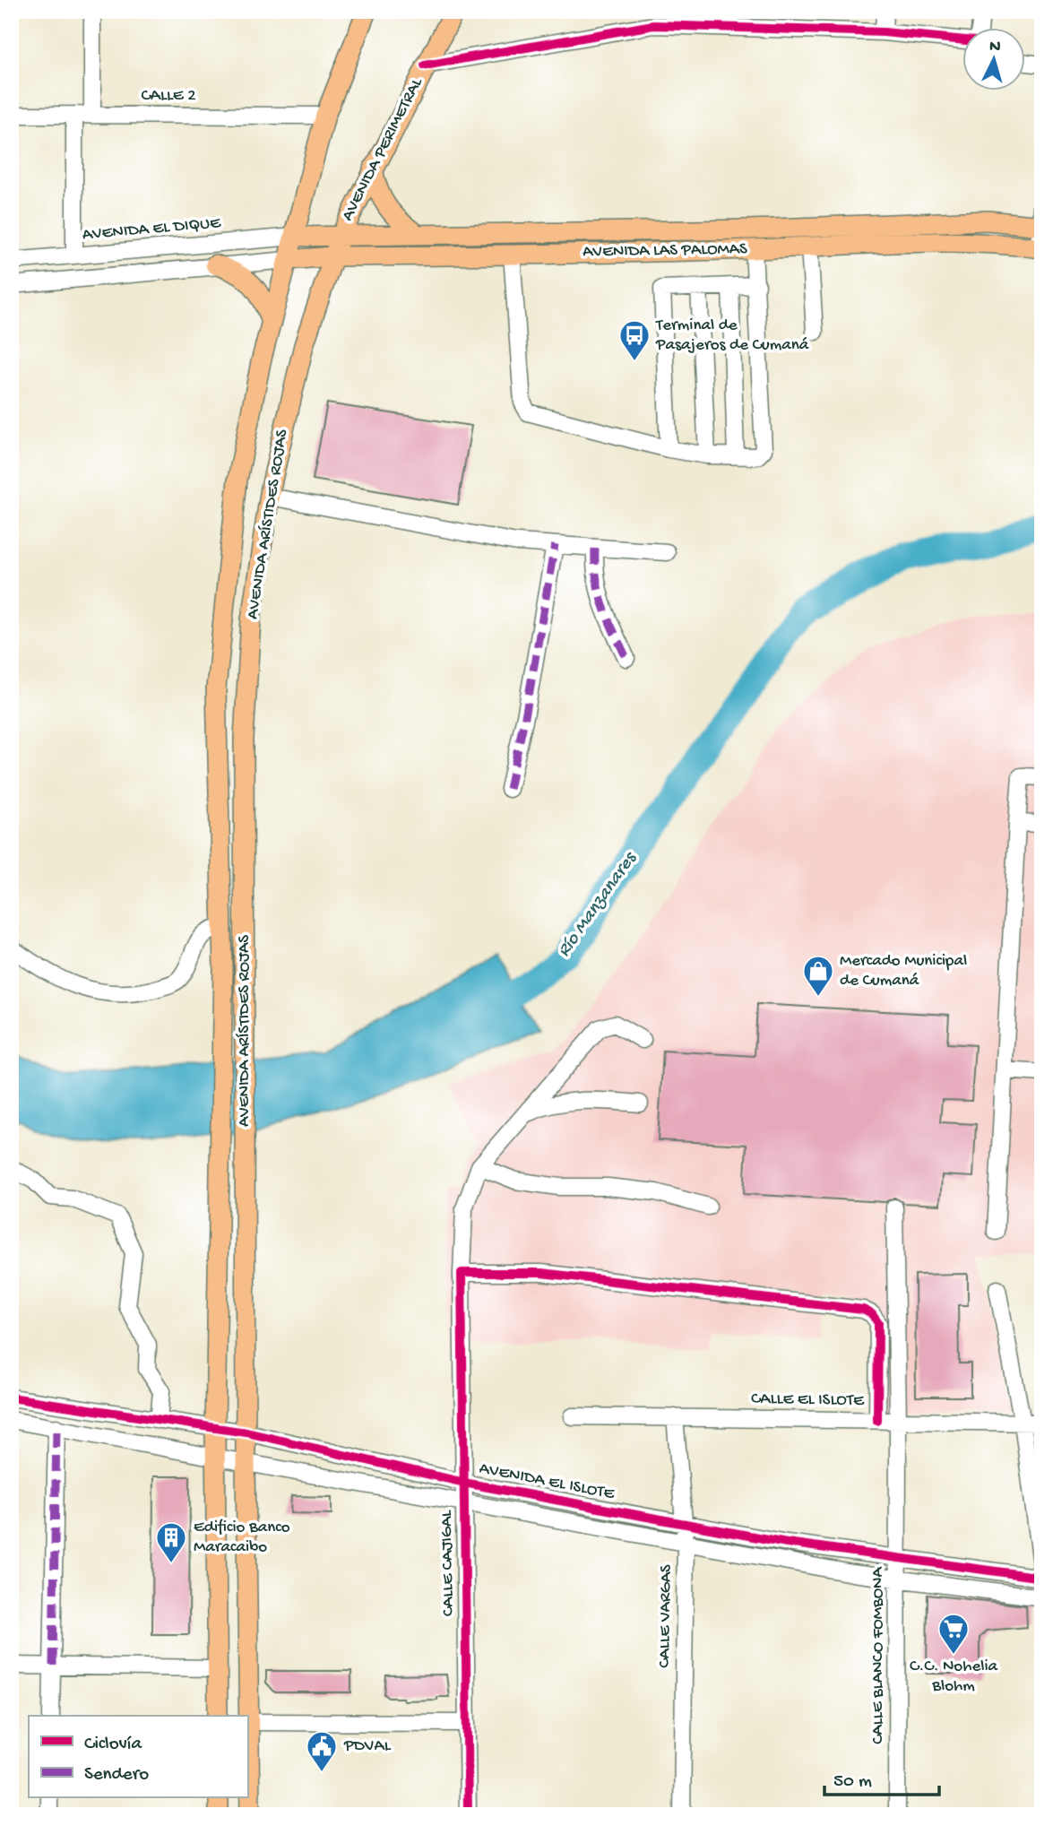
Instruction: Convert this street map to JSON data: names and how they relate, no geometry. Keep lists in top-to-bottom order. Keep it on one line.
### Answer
{"streets":{"main road":["AVENIDA PERIMETRAL","AVENIDA LAS PALOMAS","AVENIDA ARÍSTIDES ROJAS"],"street":["CALLE 2","AVENIDA EL DIQUE","CALLE EL ISLOTE","AVENIDA EL ISLOTE","CALLE CAJIGAL","CALLE VARGAS","CALLE BLANCO FOMBONA"]},"crossings":[["AVENIDA PERIMETRAL","AVENIDA LAS PALOMAS"],["AVENIDA PERIMETRAL","AVENIDA ARÍSTIDES ROJAS"],["AVENIDA EL DIQUE","AVENIDA LAS PALOMAS"],["AVENIDA LAS PALOMAS","AVENIDA ARÍSTIDES ROJAS"],["AVENIDA ARÍSTIDES ROJAS","AVENIDA EL ISLOTE"],["CALLE EL ISLOTE","CALLE VARGAS"],["CALLE EL ISLOTE","CALLE BLANCO FOMBONA"],["AVENIDA EL ISLOTE","CALLE CAJIGAL"],["AVENIDA EL ISLOTE","CALLE VARGAS"],["AVENIDA EL ISLOTE","CALLE BLANCO FOMBONA"]],"water":["Río Manzanares"],"places":{"bus stop":["Terminal de Pasajeros de Cumaná"],"shop":["Mercado Municipal de Cumaná"],"building":["Edificio Banco Maracaibo"],"supermarket":["C.C. Nohelia Blohm"],"public building":["PDVAL"]},"legend":["Ciclovía","Sendero"],"scale_bar":"50 m","north":"top"}
